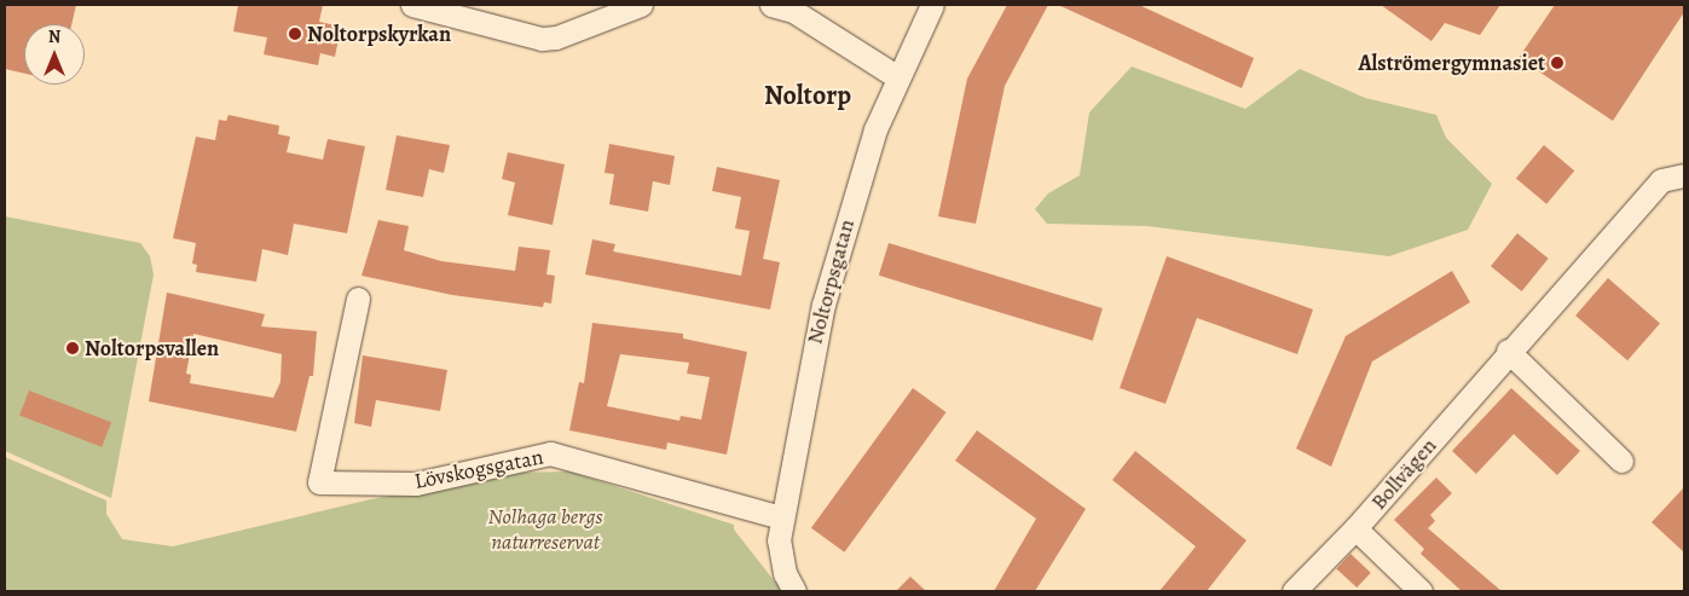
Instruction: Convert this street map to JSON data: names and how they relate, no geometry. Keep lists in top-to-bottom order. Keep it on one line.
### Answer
{"streets":{"street":["Noltorpsgatan","Lövskogsgatan","Bollvägen"]},"crossings":[["Noltorpsgatan","Lövskogsgatan"]],"districts":["Noltorp"],"parks":["Nolhaga bergs naturreservat"],"places":["Noltorpskyrkan","Alströmergymnasiet","Noltorpsvallen"],"north":"top"}
